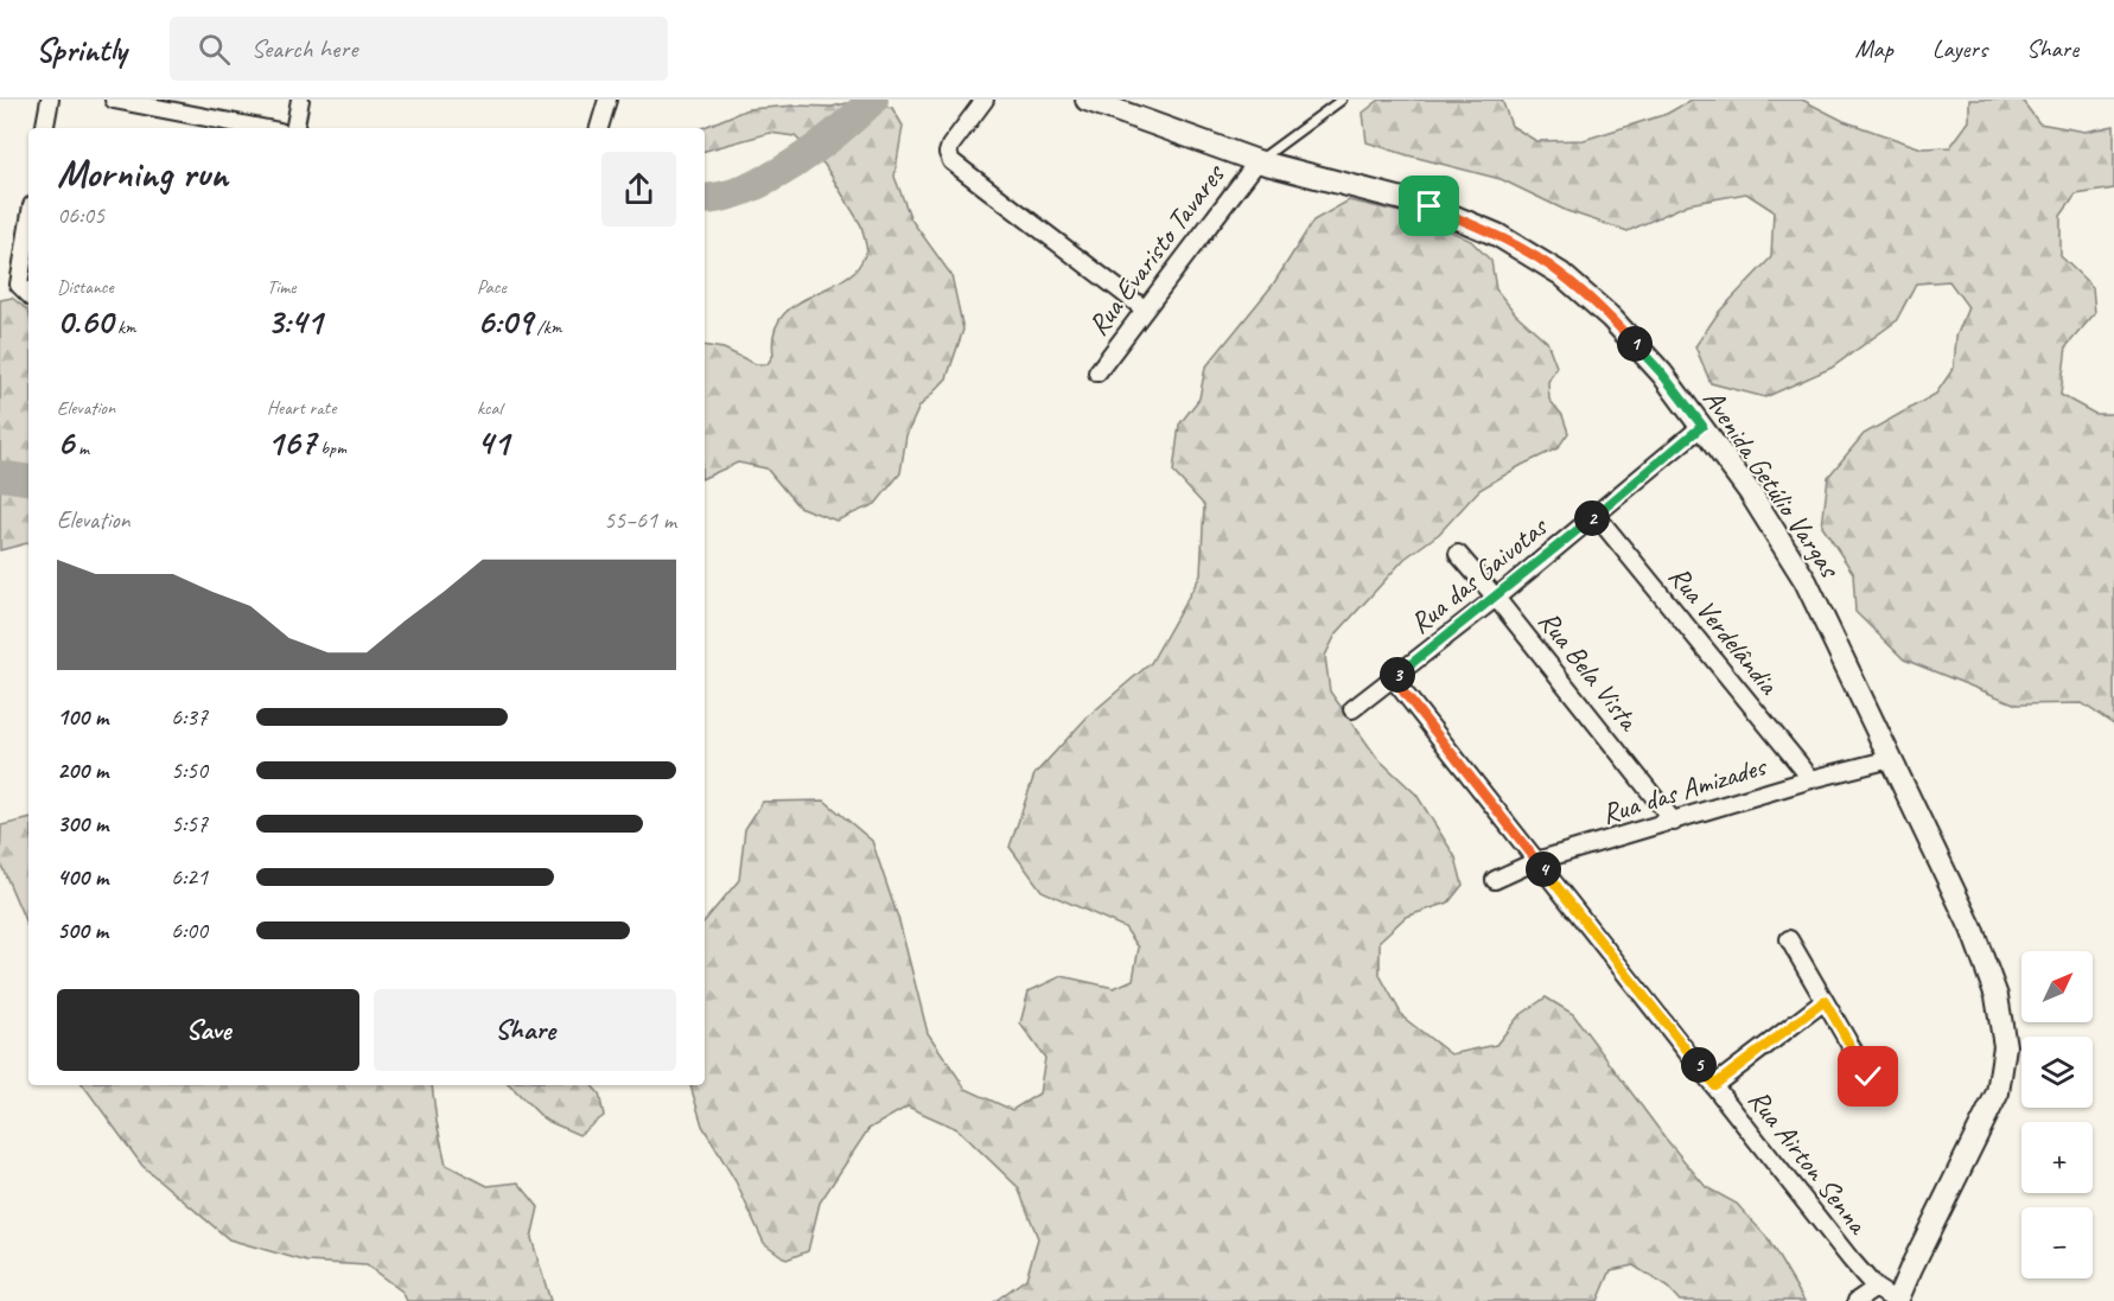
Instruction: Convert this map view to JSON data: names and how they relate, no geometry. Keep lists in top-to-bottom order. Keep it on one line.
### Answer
{"streets":{"street":["Rua Evaristo Tavares","Avenida Getúlio Vargas","Rua das Gaivotas","Rua Verdelândia","Rua Bela Vista","Rua das Amizades","Rua Airton Senna"]},"crossings":[["Rua Evaristo Tavares","Avenida Getúlio Vargas"],["Avenida Getúlio Vargas","Rua das Gaivotas"],["Avenida Getúlio Vargas","Rua das Amizades"],["Avenida Getúlio Vargas","Rua Airton Senna"],["Rua das Gaivotas","Rua Verdelândia"],["Rua das Gaivotas","Rua Bela Vista"],["Rua das Gaivotas","Rua Airton Senna"],["Rua Verdelândia","Rua das Amizades"],["Rua Bela Vista","Rua das Amizades"],["Rua das Amizades","Rua Airton Senna"]],"north":"top right","page":{"header":"Sprintly","search":"Search here","nav":["Map","Layers","Share"],"heading":["Morning run","06:05"],"stats":[["Distance","0.60 km"],["Time","3:41"],["Pace","6:09 /km"],["Elevation","6 m"],["Heart rate","167 bpm"],["kcal","41"]],"pins":["1","2","3","4","5"],"chart":["Elevation","55–61 m"],"list":[{"name":"100 m","note":"6:37"},{"name":"200 m","note":"5:50"},{"name":"300 m","note":"5:57"},{"name":"400 m","note":"6:21"},{"name":"500 m","note":"6:00"}],"map_buttons":["+","−"],"buttons":["Save","Share"]}}
